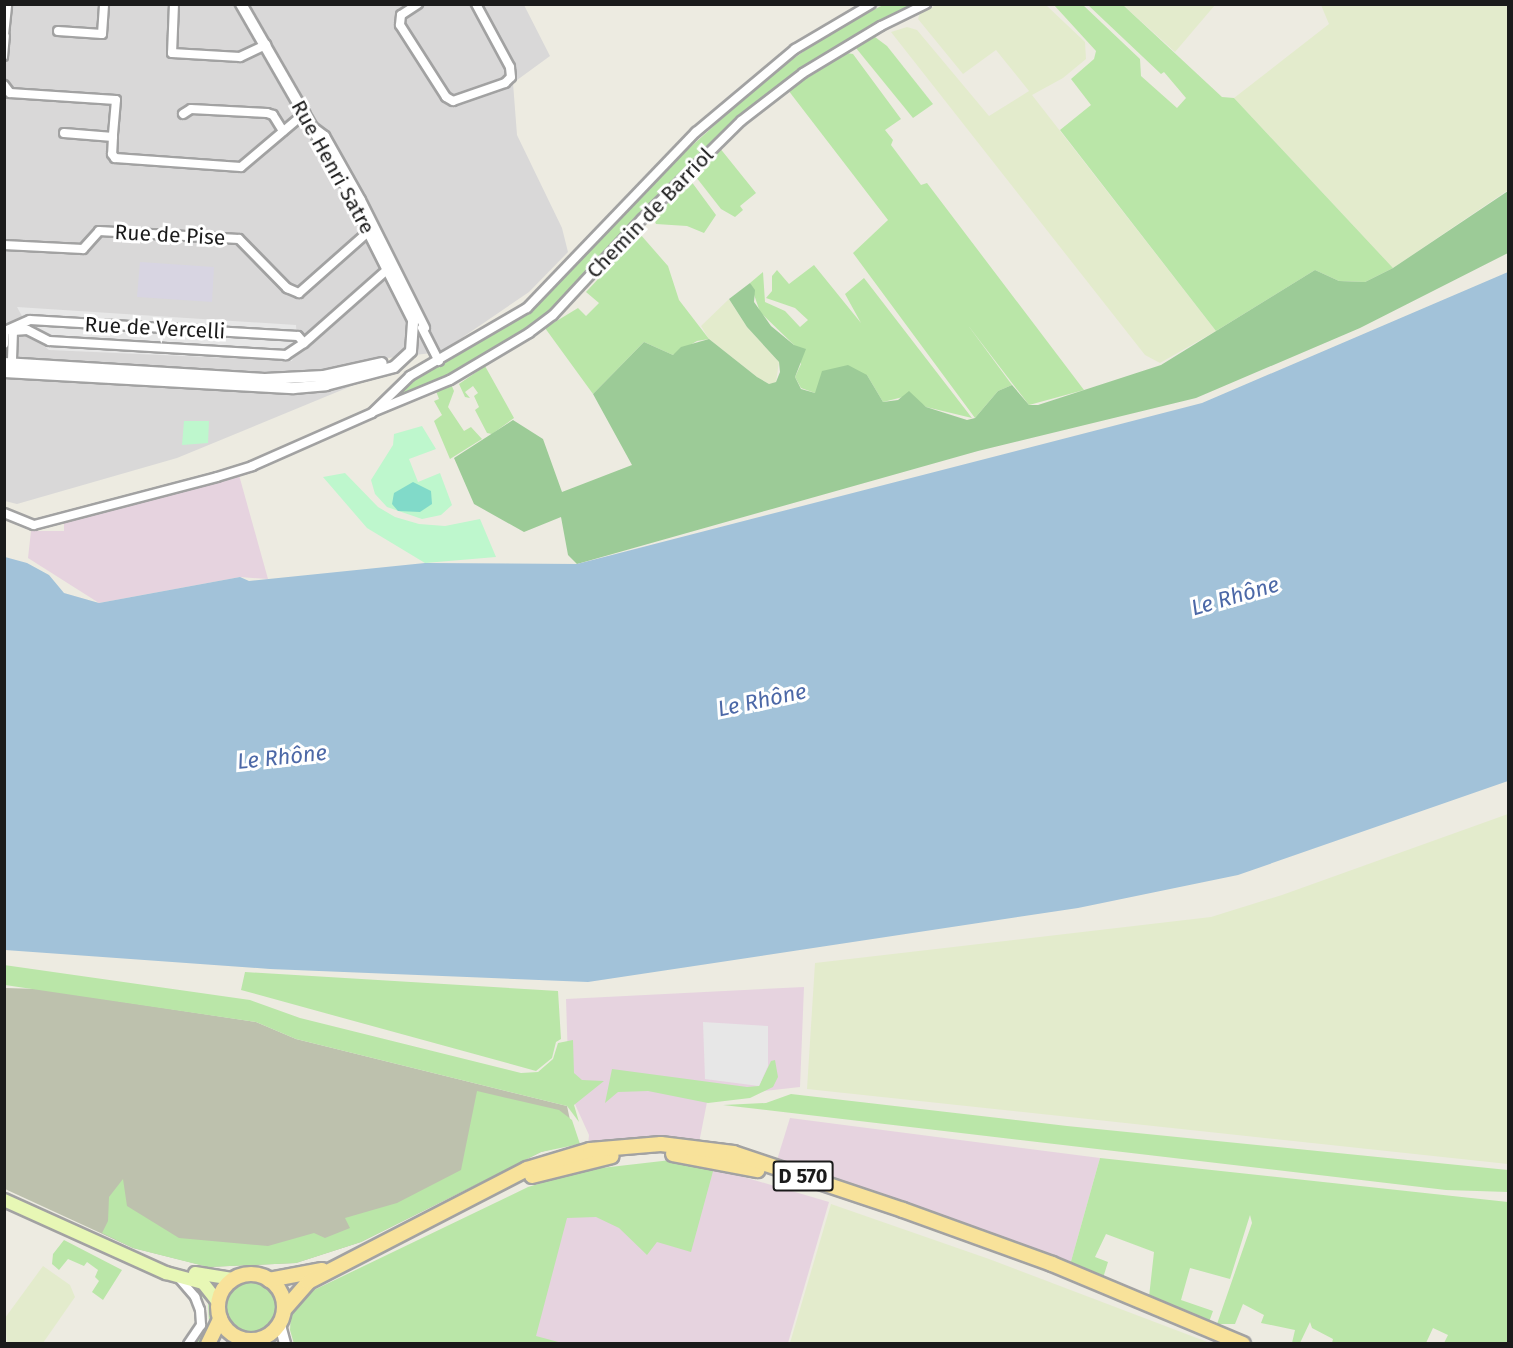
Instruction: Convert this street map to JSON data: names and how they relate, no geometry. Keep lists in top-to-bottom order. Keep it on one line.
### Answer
{"streets":{"main road":["D 570"],"street":["Rue Henri Satre","Chemin de Barriol","Rue de Pise","Rue de Vercelli"]},"crossings":[["Rue Henri Satre","Rue de Pise"],["Rue Henri Satre","Rue de Vercelli"]],"water":["Le Rhône"]}
